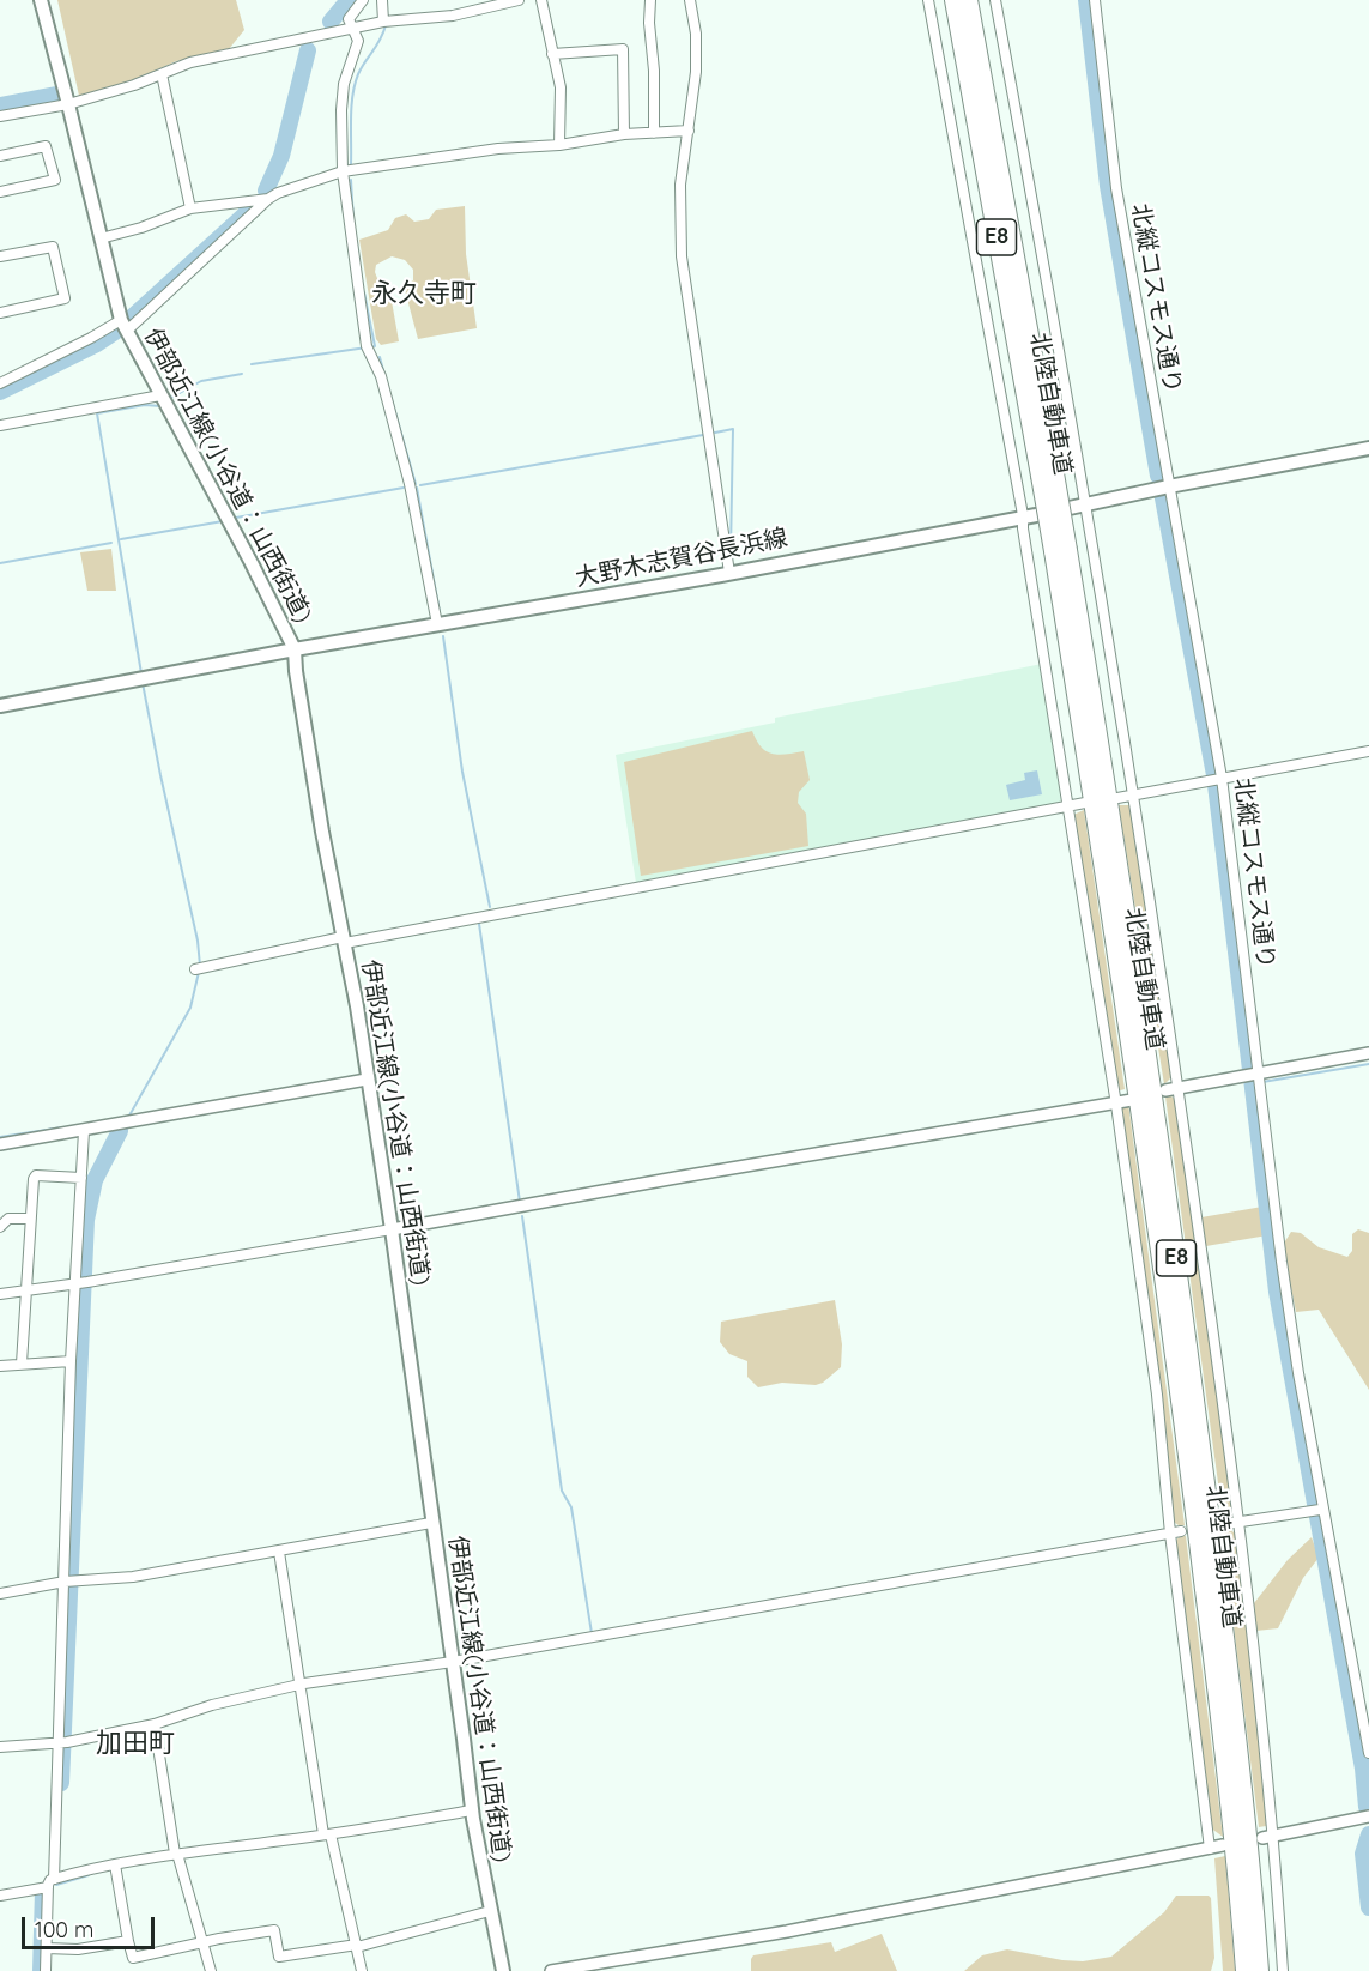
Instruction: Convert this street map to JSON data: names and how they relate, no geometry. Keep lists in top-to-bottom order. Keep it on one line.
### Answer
{"streets":{"highway":["E8","北陸自動車道"],"main road":["伊部近江線(小谷道：山西街道)","大野木志賀谷長浜線"],"street":["北縦コスモス通り"]},"crossings":[["北縦コスモス通り","大野木志賀谷長浜線"],["伊部近江線(小谷道：山西街道)","大野木志賀谷長浜線"]],"districts":["永久寺町","加田町"],"scale_bar":"100 m"}
